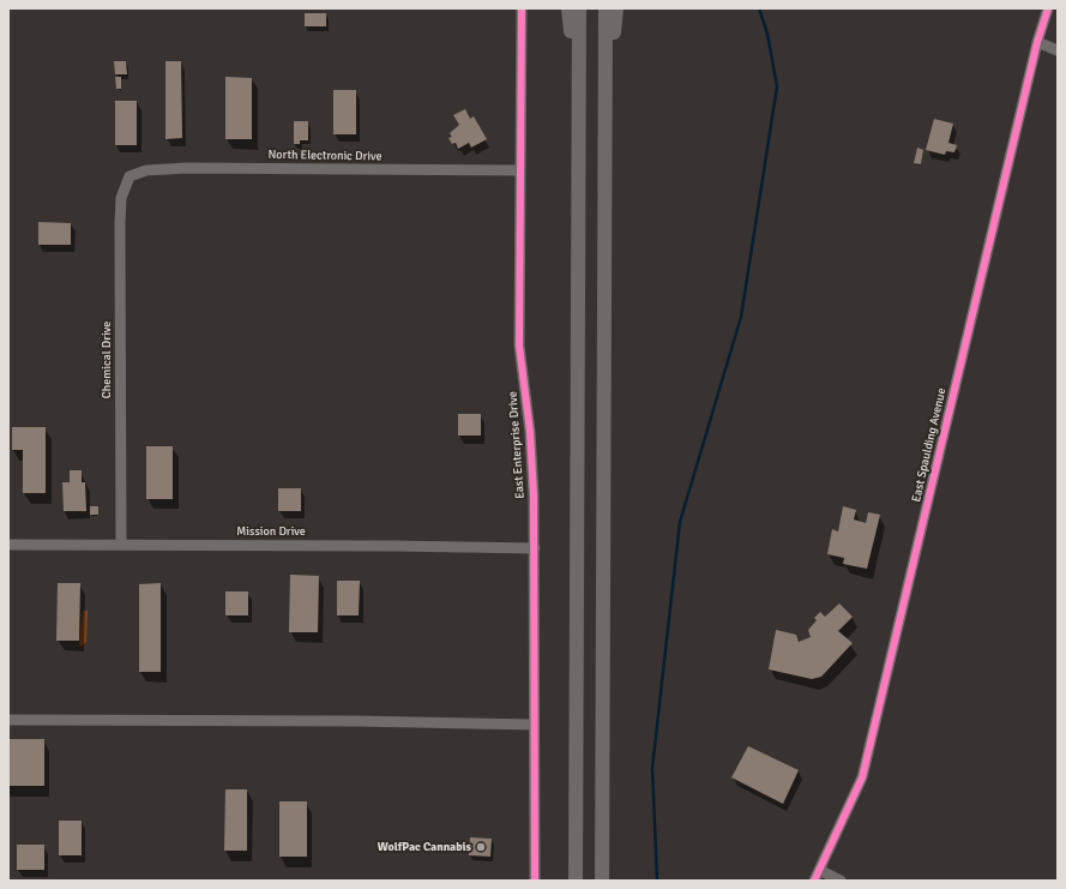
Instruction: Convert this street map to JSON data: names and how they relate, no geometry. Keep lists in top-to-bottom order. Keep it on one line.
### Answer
{"streets":{"street":["North Electronic Drive","Chemical Drive","East Enterprise Drive","East Spaulding Avenue","Mission Drive"]},"crossings":[["North Electronic Drive","Chemical Drive"],["North Electronic Drive","East Enterprise Drive"],["Chemical Drive","Mission Drive"],["East Enterprise Drive","Mission Drive"]],"places":["WolfPac Cannabis"]}
